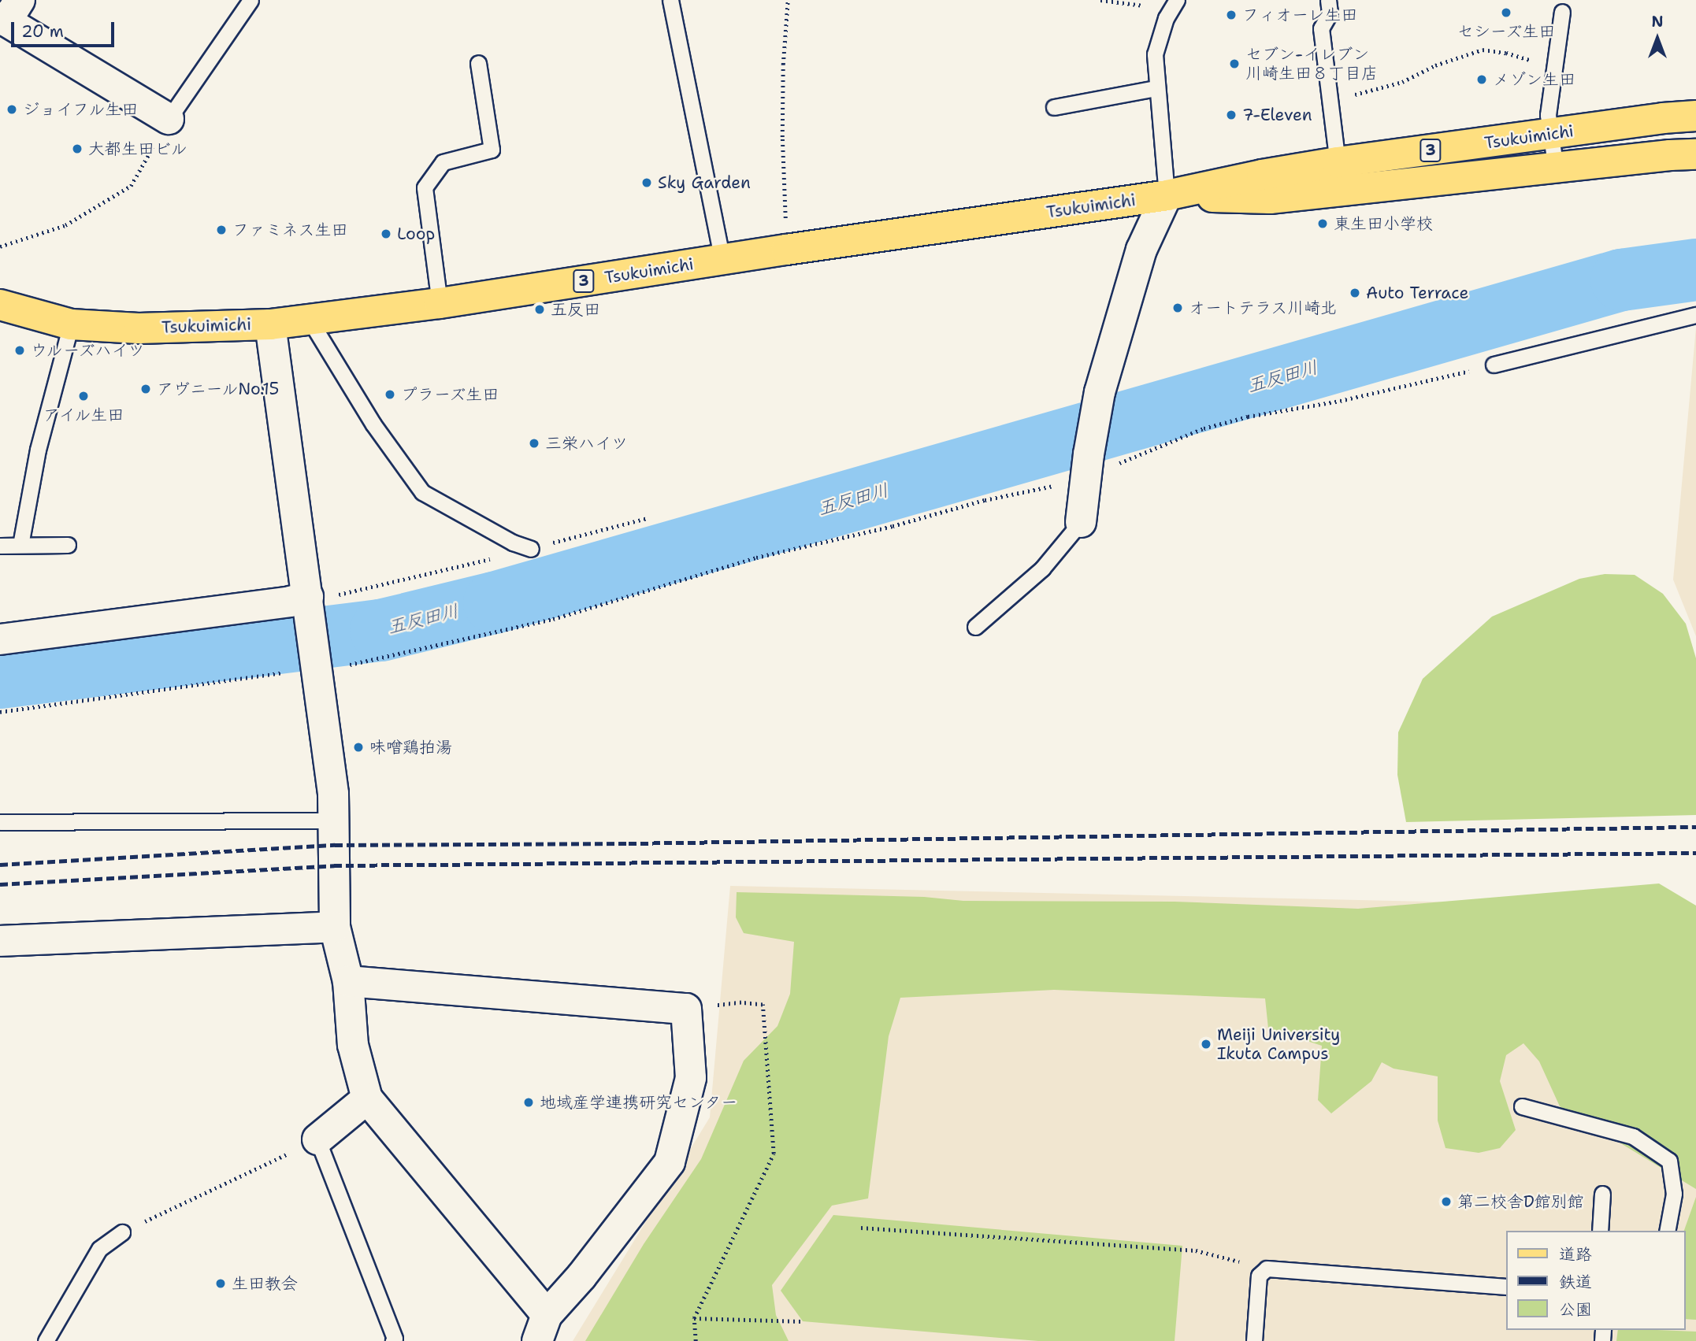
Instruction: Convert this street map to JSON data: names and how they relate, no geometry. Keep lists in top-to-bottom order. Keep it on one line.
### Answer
{"streets":{"main road":["Tsukuimichi","3"]},"water":["五反田川"],"places":["セシーズ生田","フィオーレ生田","セブン-イレブン 川崎生田８丁目店","メゾン生田","ジョイフル生田","7-Eleven","大都生田ビル","Sky Garden","東生田小学校","ファミネス生田","Loop","Auto Terrace","オートテラス川崎北","五反田","ウルーズハイツ","アヴニールNo.15","プラーズ生田","アイル生田","三栄ハイツ","味噌鶏拍湯","Meiji University Ikuta Campus","地域産学連携研究センター","第二校舎D館別館","生田教会"],"legend":["道路","鉄道","公園"],"scale_bar":"20 m","north":"top"}
